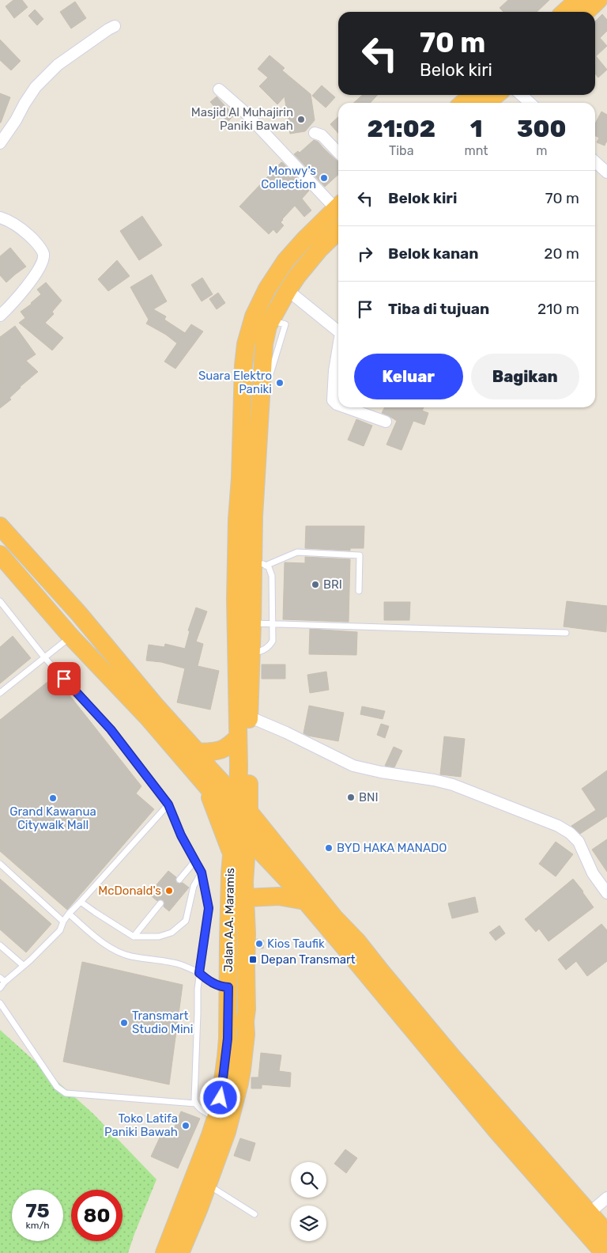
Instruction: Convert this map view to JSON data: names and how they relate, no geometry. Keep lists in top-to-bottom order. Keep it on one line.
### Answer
{"streets":{"highway":["Jalan A.A. Maramis"]},"places":{"other":["Masjid Al Muhajirin Paniki Bawah","Monwy's Collection","Suara Elektro Paniki","BRI","BNI","Grand Kawanua Citywalk Mall","BYD HAKA MANADO","McDonald's","Kios Taufik","Transmart Studio Mini","Toko Latifa Paniki Bawah"],"transit":["Depan Transmart"]},"page":{"turn":["70 m","Belok kiri"],"eta":["21:02","Tiba","1","mnt","300","m"],"list":[{"name":"Belok kiri","value":"70 m"},{"name":"Belok kanan","value":"20 m"},{"name":"Tiba di tujuan","value":"210 m"}],"buttons":["Keluar","Bagikan"],"speed":"75 km/h","limit":"80"}}
